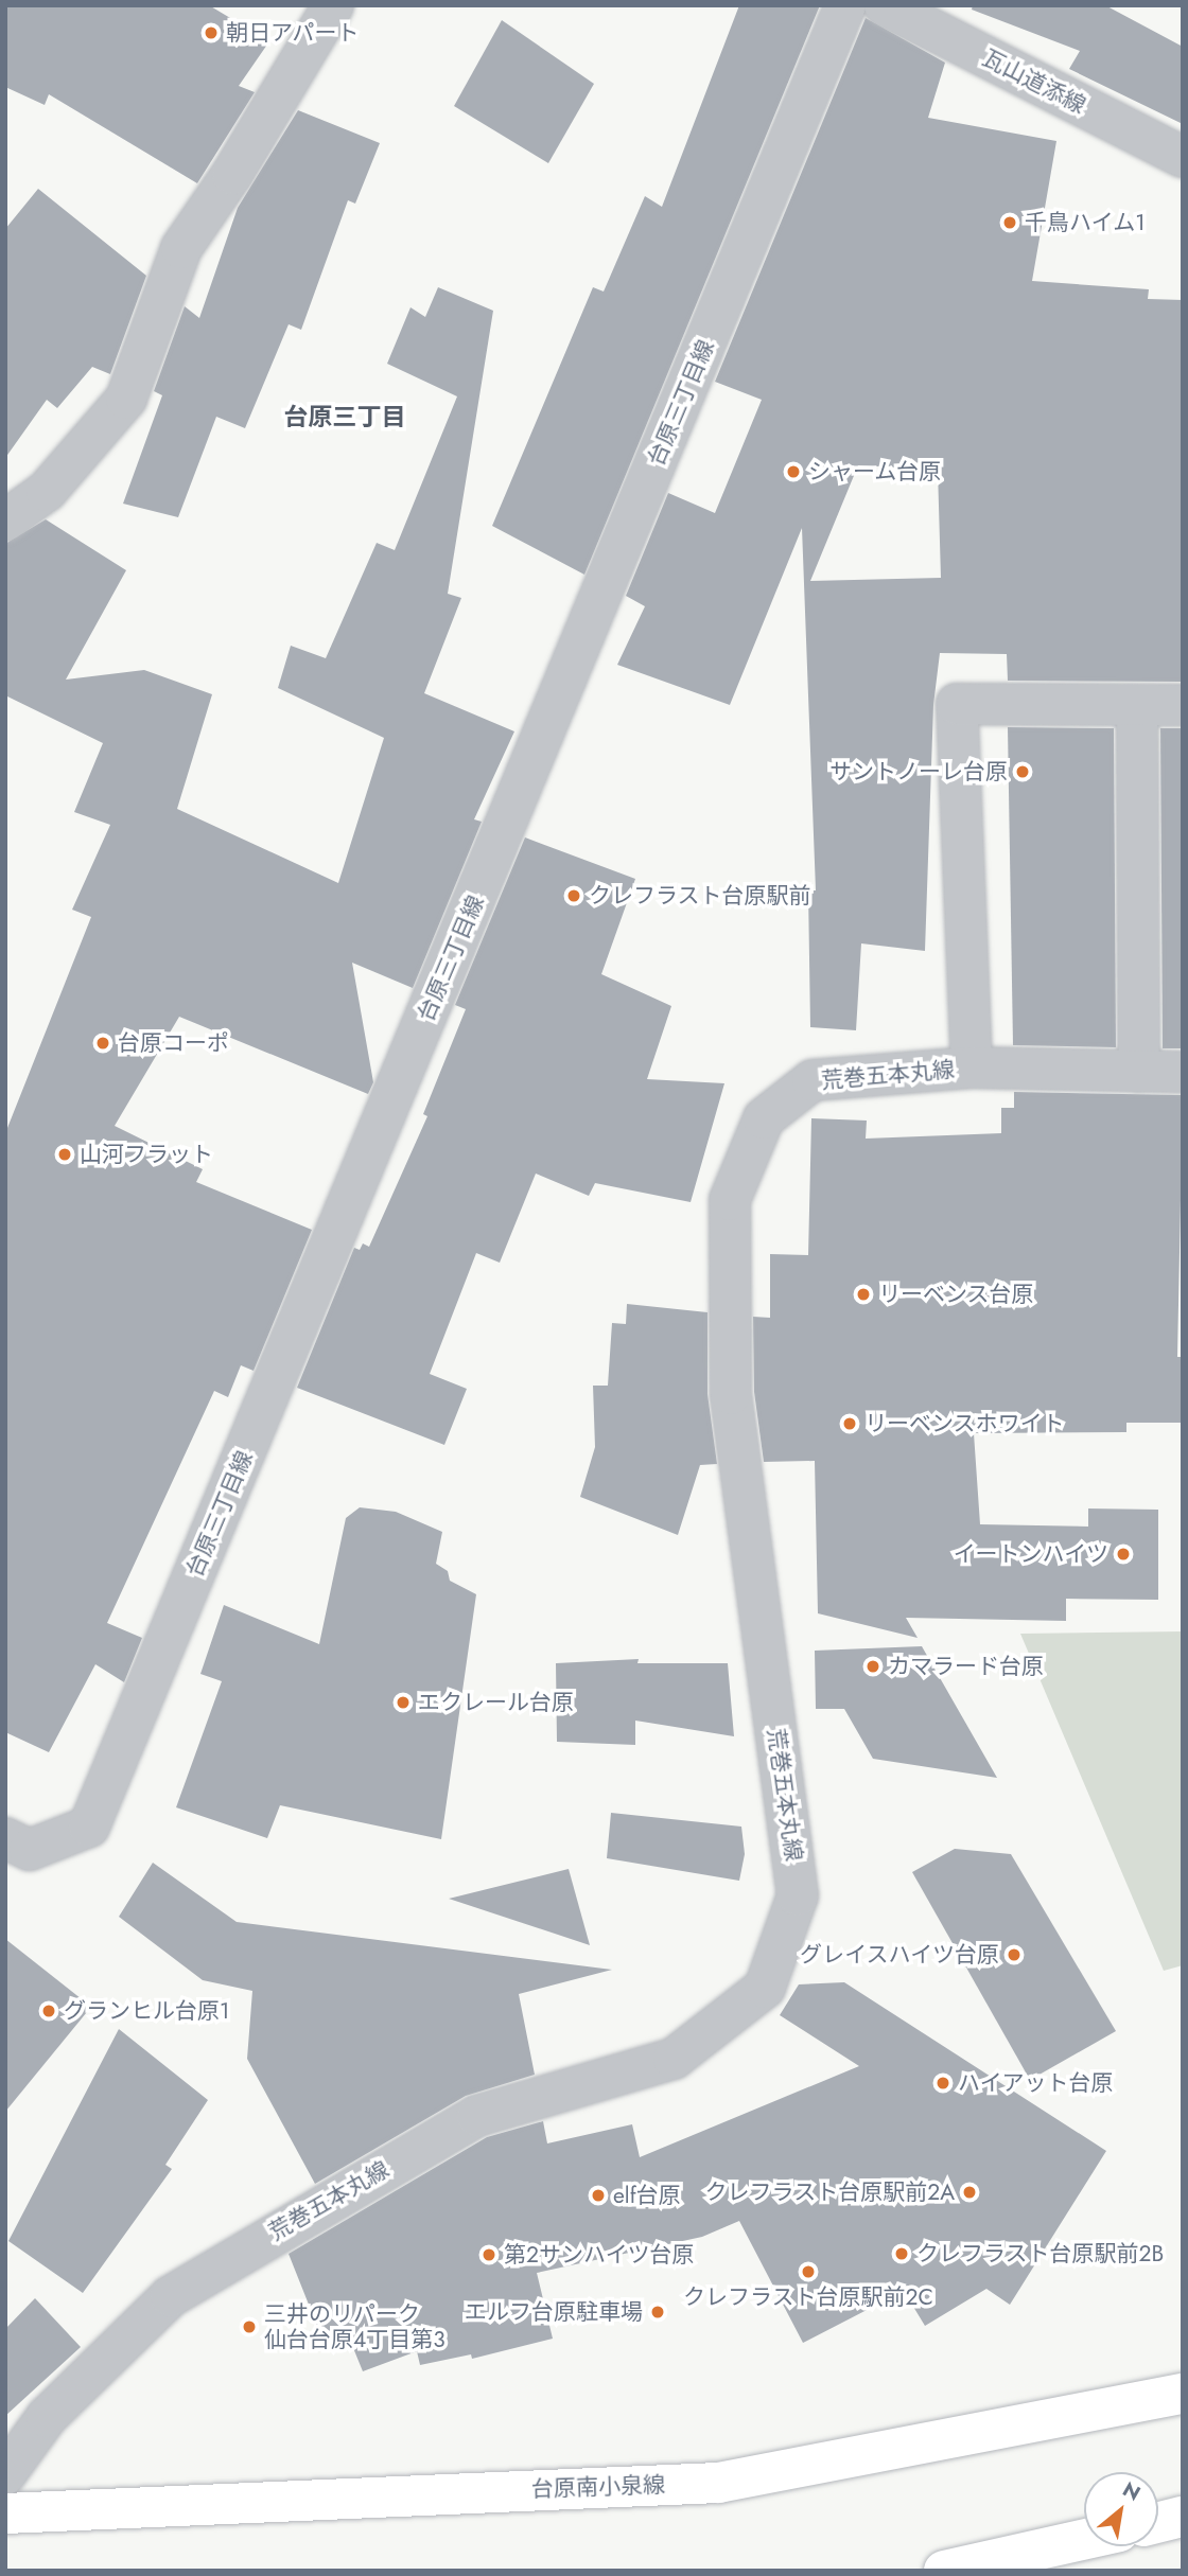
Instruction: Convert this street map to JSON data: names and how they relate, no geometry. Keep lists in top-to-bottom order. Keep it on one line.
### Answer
{"streets":{"street":["瓦山道添線","台原三丁目線","荒巻五本丸線","台原南小泉線"]},"districts":["台原三丁目"],"places":["朝日アパート","千鳥ハイム1","シャーム台原","サントノーレ台原","クレフラスト台原駅前","台原コーポ","山河フラット","リーベンス台原","リーベンスホワイト","イートンハイツ","カマラード台原","エクレール台原","グレイスハイツ台原","グランヒル台原1","ハイアット台原","クレフラスト台原駅前2A","elf台原","クレフラスト台原駅前2B","第2サンハイツ台原","クレフラスト台原駅前2C","エルフ台原駐車場","三井のリパーク 仙台台原4丁目第3"],"north":"top right"}
